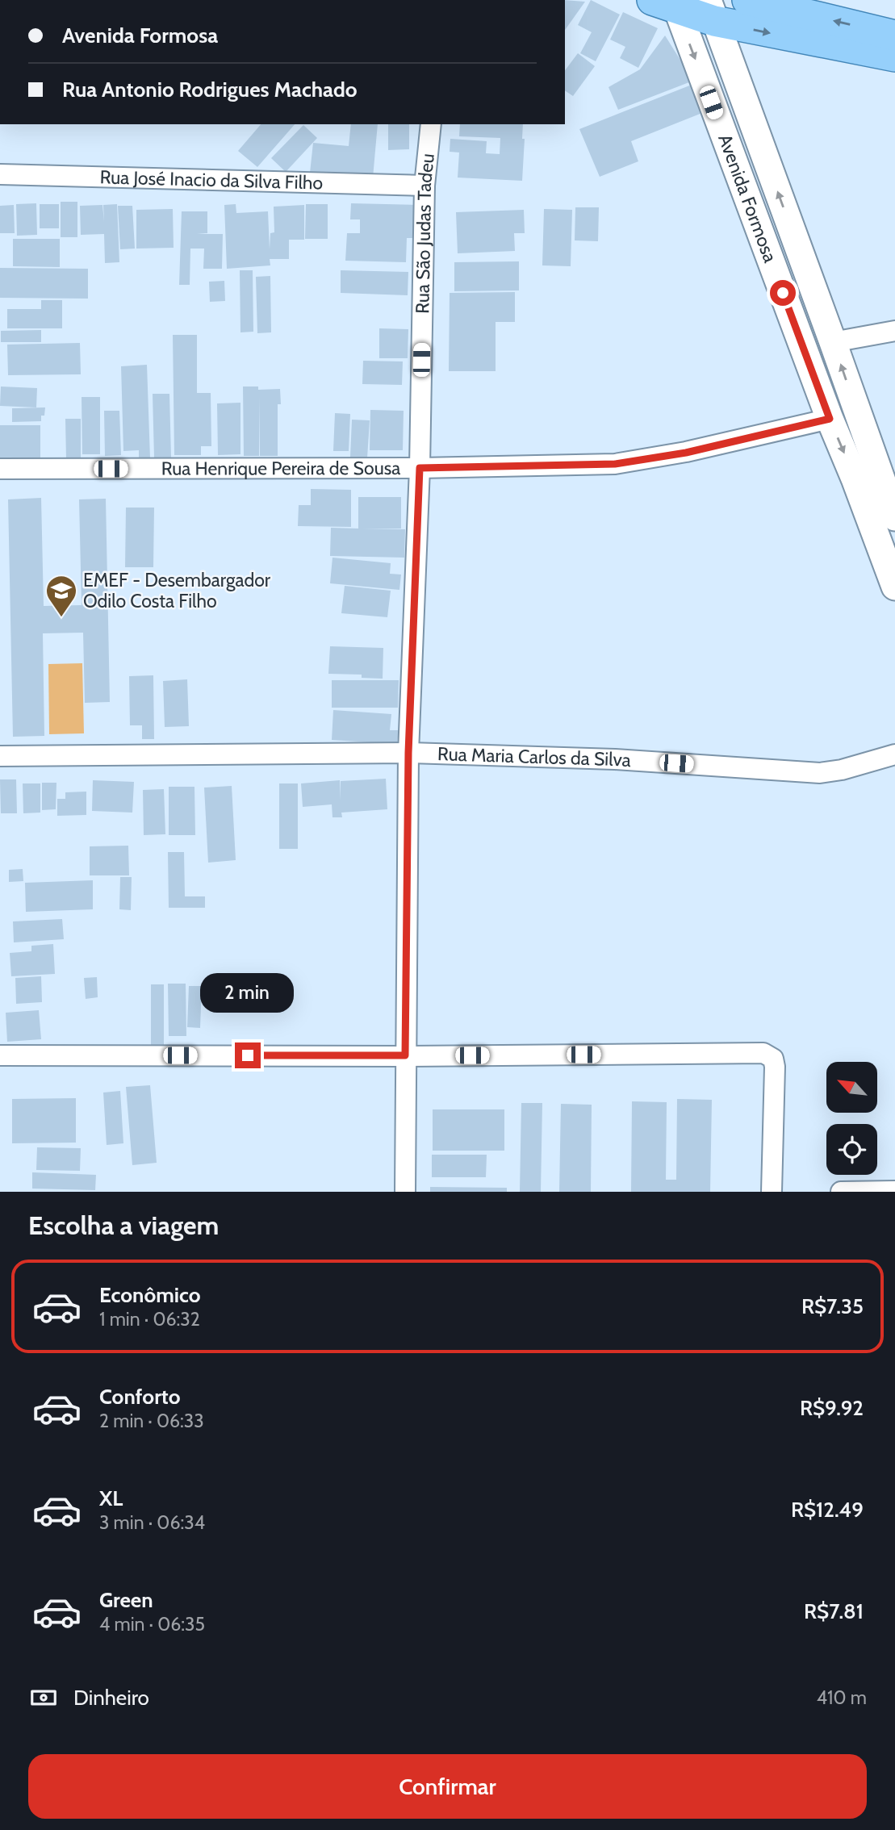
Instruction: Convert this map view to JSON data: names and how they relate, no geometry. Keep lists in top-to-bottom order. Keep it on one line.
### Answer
{"streets":{"main road":["Avenida Formosa"],"street":["Rua José Inacio da Silva Filho","Rua São Judas Tadeu","Rua Henrique Pereira de Sousa","Rua Maria Carlos da Silva"]},"crossings":[["Rua José Inacio da Silva Filho","Rua São Judas Tadeu"],["Avenida Formosa","Rua Henrique Pereira de Sousa"],["Rua São Judas Tadeu","Rua Henrique Pereira de Sousa"],["Rua São Judas Tadeu","Rua Maria Carlos da Silva"]],"places":{"school or university":["EMEF - Desembargador Odilo Costa Filho"]},"north":"top left","page":{"banner":["Avenida Formosa","Rua Antonio Rodrigues Machado"],"bubble":"2 min","heading":"Escolha a viagem","list":[{"name":"Econômico","note":"1 min · 06:32","value":"R$7.35"},{"name":"Conforto","note":"2 min · 06:33","value":"R$9.92"},{"name":"XL","note":"3 min · 06:34","value":"R$12.49"},{"name":"Green","note":"4 min · 06:35","value":"R$7.81"}],"pay":["Dinheiro","410 m"],"buttons":"Confirmar"}}
